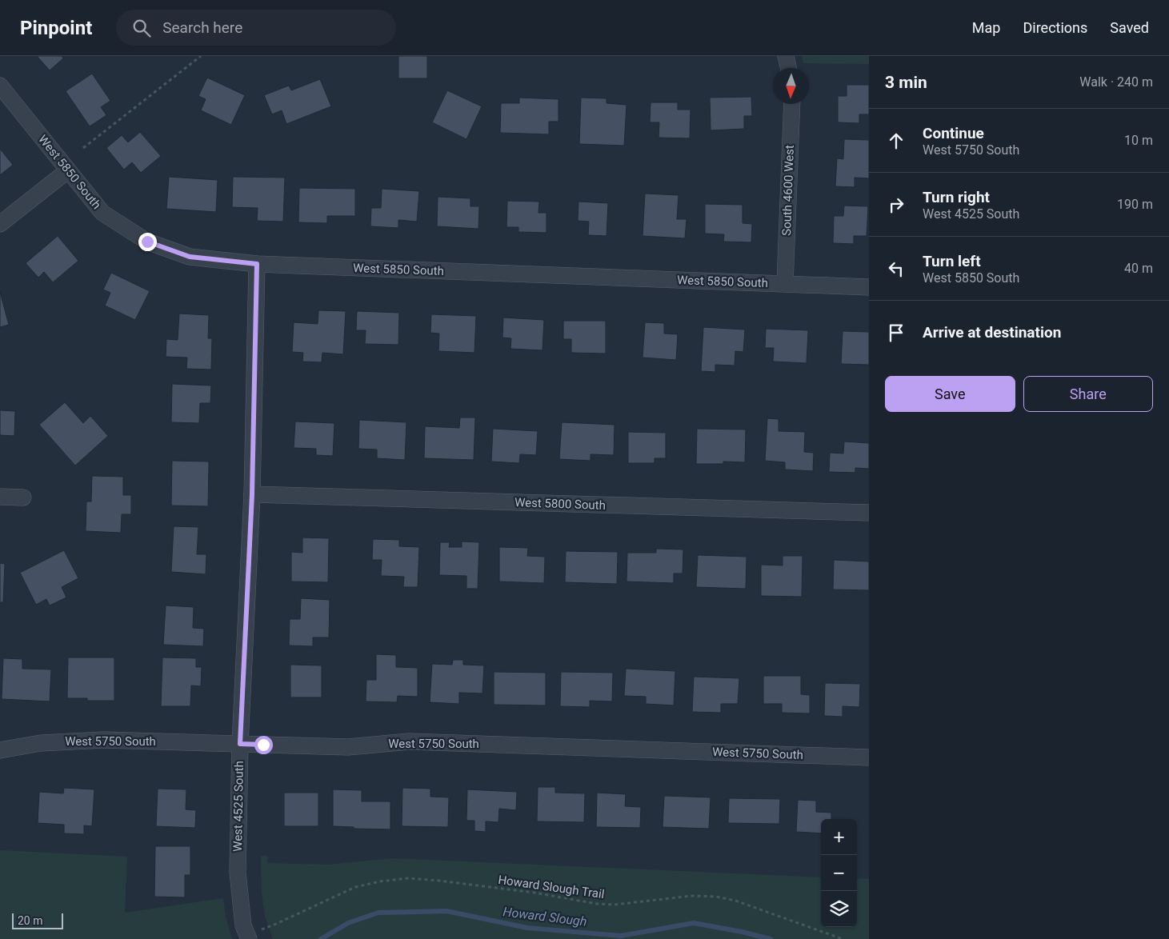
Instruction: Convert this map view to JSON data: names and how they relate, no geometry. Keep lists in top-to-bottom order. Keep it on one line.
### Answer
{"streets":{"street":["West 5850 South","South 4600 West","West 5800 South","West 5750 South","West 4525 South"],"path":["Howard Slough Trail"]},"crossings":[["West 5850 South","South 4600 West"],["West 5850 South","West 4525 South"],["West 5800 South","West 4525 South"],["West 5750 South","West 4525 South"],["West 4525 South","Howard Slough Trail"]],"water":["Howard Slough"],"scale_bar":"20 m","north":"bottom","page":{"header":"Pinpoint","search":"Search here","nav":["Map","Directions","Saved"],"heading":["3 min","Walk · 240 m"],"list":[["Continue","West 5750 South","10 m"],["Turn right","West 4525 South","190 m"],["Turn left","West 5850 South","40 m"],"Arrive at destination"],"buttons":["Save","Share"],"map_buttons":["+","−"],"scale":"20 m"}}
